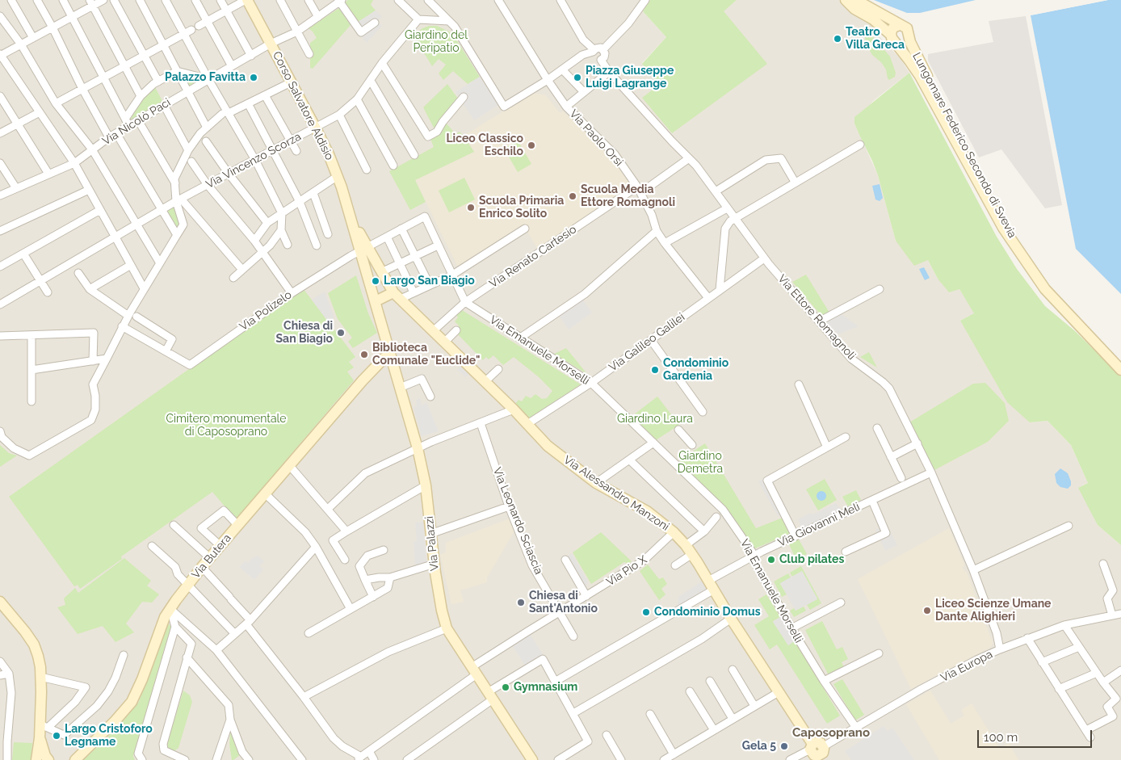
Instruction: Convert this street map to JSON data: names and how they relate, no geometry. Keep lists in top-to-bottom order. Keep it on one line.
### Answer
{"streets":{"street":["Corso Salvatore Aldisio","Via Nicolò Paci","Via Paolo Orsi","Lungomare Federico Secondo di Svevia","Via Vincenzo Scorza","Via Renato Cartesio","Via Polizelo","Via Ettore Romagnoli","Via Galileo Galilei","Via Emanuele Morselli","Via Alessandro Manzoni","Via Leonardo Sciascia","Via Giovanni Meli","Via Palazzi","Via Butera","Via Pio X","Via Europa"]},"crossings":[["Corso Salvatore Aldisio","Via Nicolò Paci"],["Corso Salvatore Aldisio","Via Vincenzo Scorza"],["Corso Salvatore Aldisio","Via Polizelo"],["Corso Salvatore Aldisio","Via Alessandro Manzoni"],["Corso Salvatore Aldisio","Via Palazzi"],["Via Paolo Orsi","Via Renato Cartesio"],["Via Paolo Orsi","Via Galileo Galilei"],["Via Renato Cartesio","Via Ettore Romagnoli"],["Via Renato Cartesio","Via Emanuele Morselli"],["Via Renato Cartesio","Via Alessandro Manzoni"],["Via Polizelo","Via Alessandro Manzoni"],["Via Polizelo","Via Palazzi"],["Via Ettore Romagnoli","Via Galileo Galilei"],["Via Ettore Romagnoli","Via Giovanni Meli"],["Via Ettore Romagnoli","Via Europa"],["Via Galileo Galilei","Via Emanuele Morselli"],["Via Galileo Galilei","Via Alessandro Manzoni"],["Via Emanuele Morselli","Via Giovanni Meli"],["Via Emanuele Morselli","Via Europa"],["Via Alessandro Manzoni","Via Giovanni Meli"],["Via Alessandro Manzoni","Via Palazzi"],["Via Alessandro Manzoni","Via Pio X"],["Via Leonardo Sciascia","Via Pio X"],["Via Palazzi","Via Butera"],["Via Palazzi","Via Pio X"]],"districts":["Caposoprano"],"parks":["Giardino del Peripatio","Cimitero monumentale di Caposoprano","Giardino Laura","Giardino Demetra"],"places":["Teatro Villa Greca","Palazzo Favitta","Piazza Giuseppe Luigi Lagrange","Liceo Classico Eschilo","Scuola Media Ettore Romagnoli","Scuola Primaria Enrico Solito","Largo San Biagio","Chiesa di San Biagio","Biblioteca Comunale \"Euclide\"","Condominio Gardenia","Club pilates","Chiesa di Sant'Antonio","Liceo Scienze Umane Dante Alighieri","Condominio Domus","Gymnasium","Largo Cristoforo Legname","Gela 5"],"scale_bar":"100 m"}
